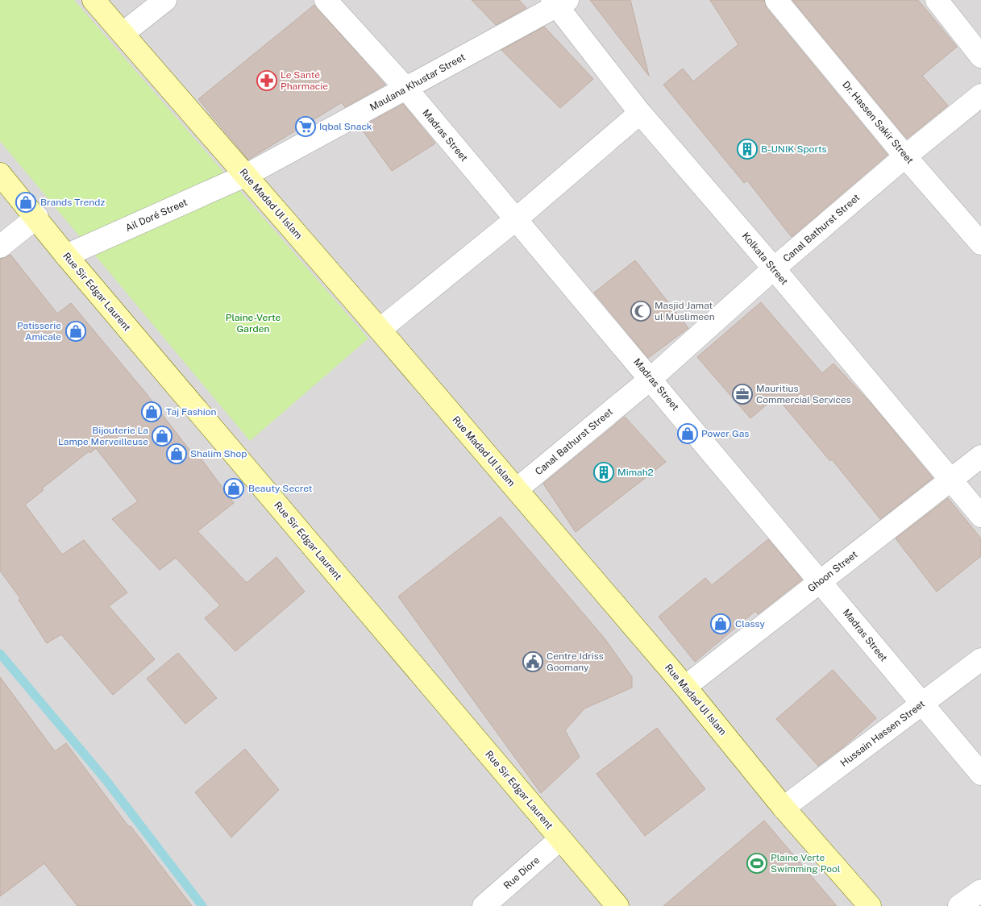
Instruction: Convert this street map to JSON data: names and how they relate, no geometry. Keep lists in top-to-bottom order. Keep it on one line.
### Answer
{"streets":{"main road":["Rue Madad Ul Islam","Rue Sir Edgar Laurent"],"street":["Maulana Khustar Street","Dr. Hassen Sakir Street","Madras Street","Ail Doré Street","Canal Bathurst Street","Kolkata Street","Ghoon Street","Hussain Hassen Street","Rue Diore"]},"crossings":[["Maulana Khustar Street","Madras Street"],["Maulana Khustar Street","Rue Madad Ul Islam"],["Maulana Khustar Street","Ail Doré Street"],["Maulana Khustar Street","Kolkata Street"],["Dr. Hassen Sakir Street","Canal Bathurst Street"],["Madras Street","Canal Bathurst Street"],["Madras Street","Ghoon Street"],["Madras Street","Hussain Hassen Street"],["Rue Madad Ul Islam","Ail Doré Street"],["Rue Madad Ul Islam","Canal Bathurst Street"],["Rue Madad Ul Islam","Ghoon Street"],["Rue Madad Ul Islam","Hussain Hassen Street"],["Ail Doré Street","Rue Sir Edgar Laurent"],["Canal Bathurst Street","Kolkata Street"],["Kolkata Street","Ghoon Street"],["Rue Sir Edgar Laurent","Rue Diore"]],"parks":["Plaine-Verte Garden"],"places":{"pharmacy":["Le Santé Pharmacie"],"supermarket":["Iqbal Snack"],"building":["B-UNIK Sports","Mimah2"],"shop":["Brands Trendz","Patisserie Amicale","Taj Fashion","Power Gas","Bijouterie La Lampe Merveilleuse","Shalim Shop","Beauty Secret","Classy"],"mosque":["Masjid Jamat ul Muslimeen"],"office":["Mauritius Commercial Services"],"public building":["Centre Idriss Goomany"],"sports":["Plaine Verte Swimming Pool"]}}
